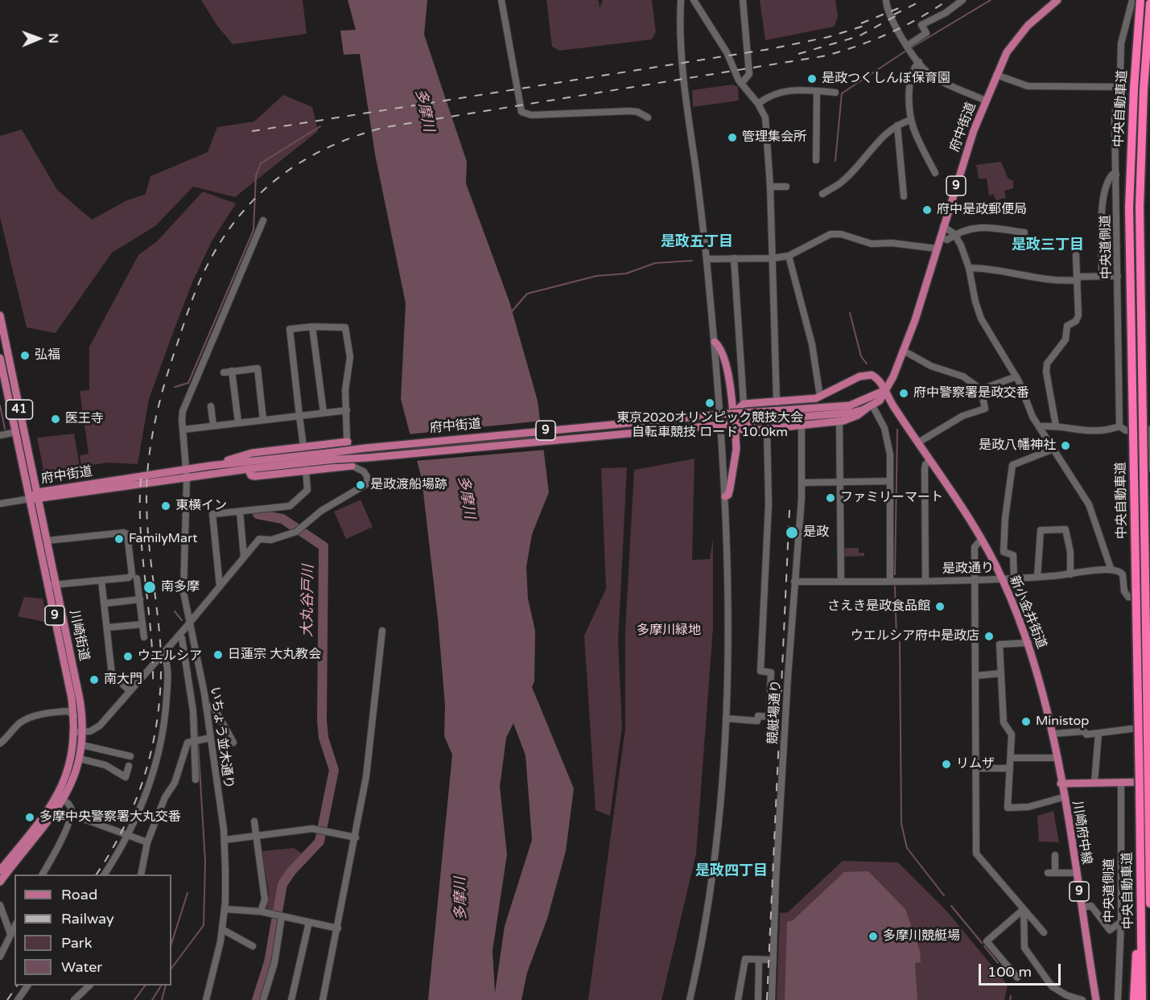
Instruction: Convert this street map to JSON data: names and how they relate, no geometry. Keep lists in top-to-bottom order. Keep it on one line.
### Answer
{"streets":{"highway":["中央自動車道"],"main road":["府中街道","9","41","新小金井街道","川崎街道","川崎府中線"],"street":["中央道側道","是政通り","競艇場通り","いちょう並木通り"]},"crossings":[["府中街道","新小金井街道"],["府中街道","川崎街道"],["府中街道","いちょう並木通り"],["是政通り","新小金井街道"],["是政通り","競艇場通り"],["新小金井街道","川崎府中線"]],"districts":["是政五丁目","是政三丁目","是政四丁目"],"water":["多摩川","大丸谷戸川"],"parks":["多摩川緑地"],"places":["是政つくしんぼ保育園","管理集会所","府中是政郵便局","弘福","府中警察署是政交番","東京2020オリンピック競技大会 自転車競技 ロード 10.0km","医王寺","是政八幡神社","是政渡船場跡","ファミリーマート","東横イン","是政","FamilyMart","南多摩","さえき是政食品館","ウエルシア府中是政店","日蓮宗 大丸教会","ウエルシア","南大門","Ministop","リムザ","多摩中央警察署大丸交番","多摩川競艇場"],"legend":["Road","Railway","Park","Water"],"scale_bar":"100 m","north":"right"}
